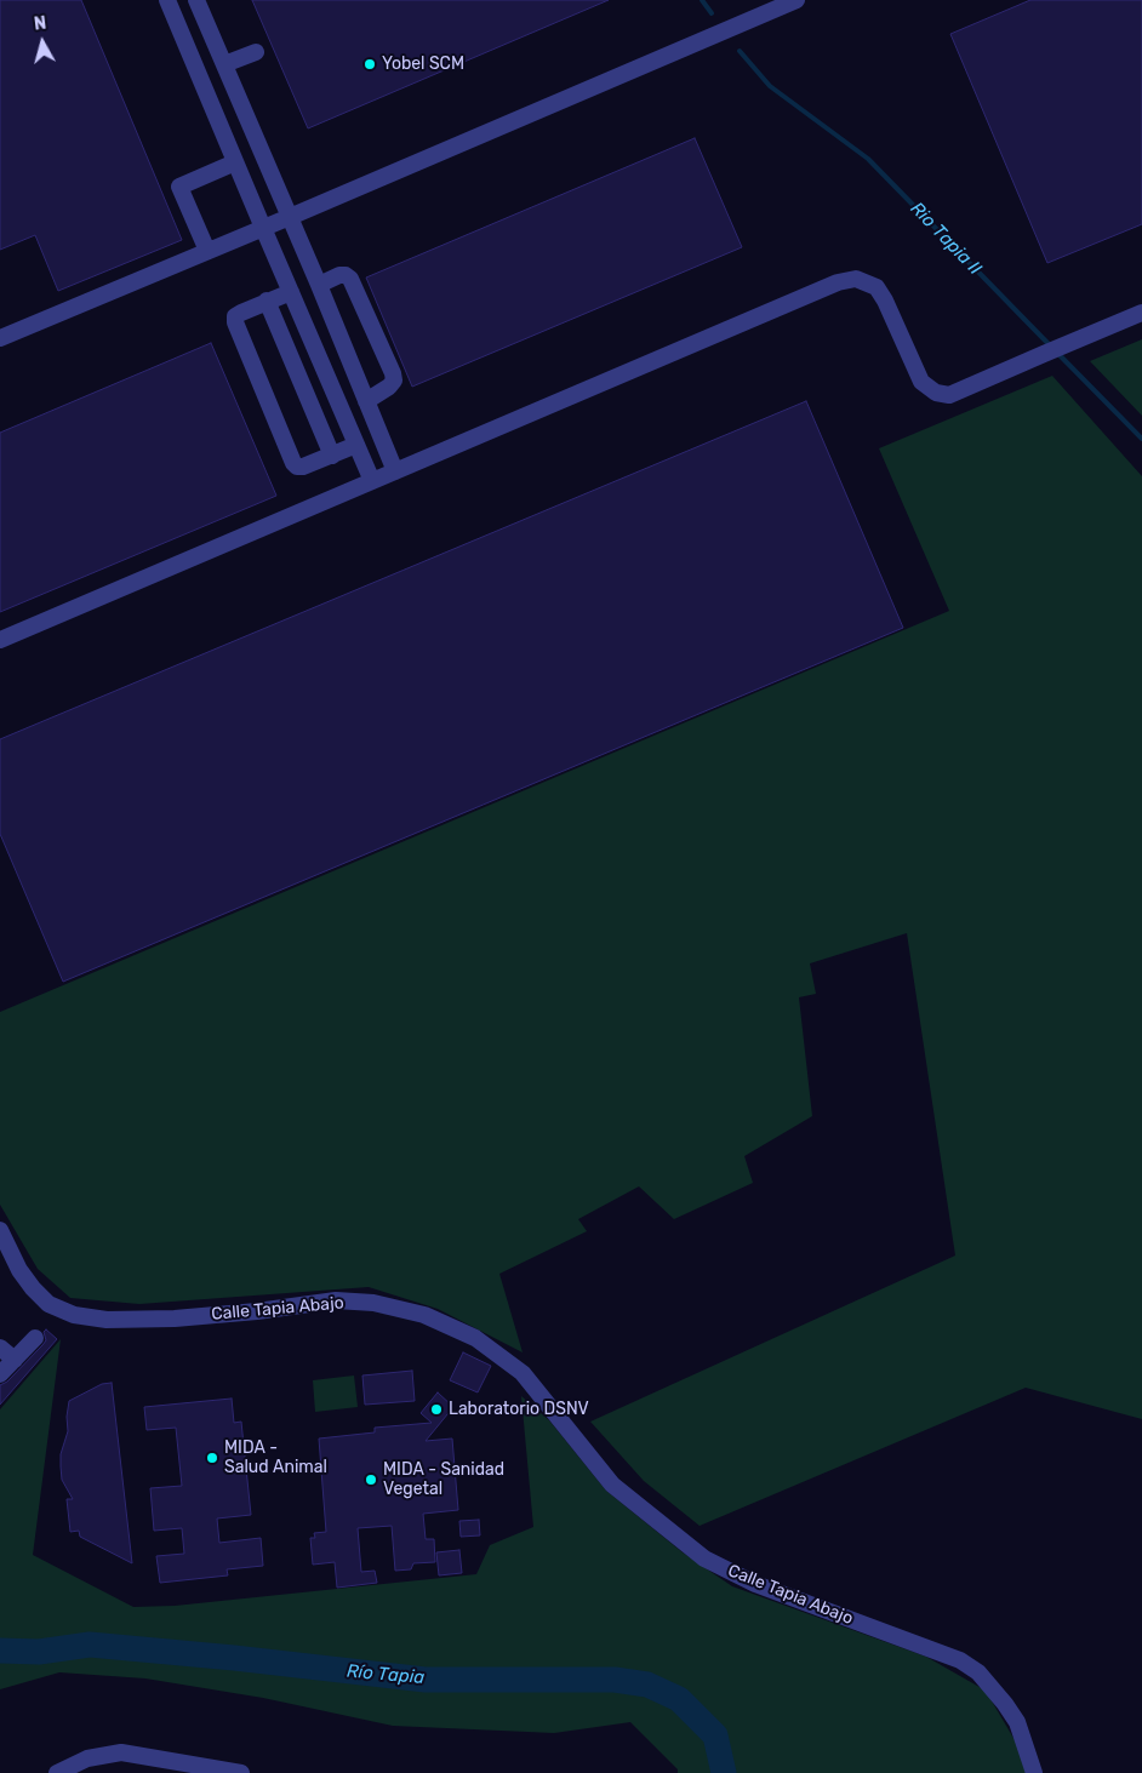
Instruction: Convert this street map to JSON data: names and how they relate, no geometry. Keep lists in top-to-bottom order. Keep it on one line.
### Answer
{"streets":{"street":["Calle Tapia Abajo"]},"water":["Rio Tapia II","Río Tapia"],"places":["Yobel SCM","Laboratorio DSNV","MIDA - Salud Animal","MIDA - Sanidad Vegetal"],"north":"top"}
